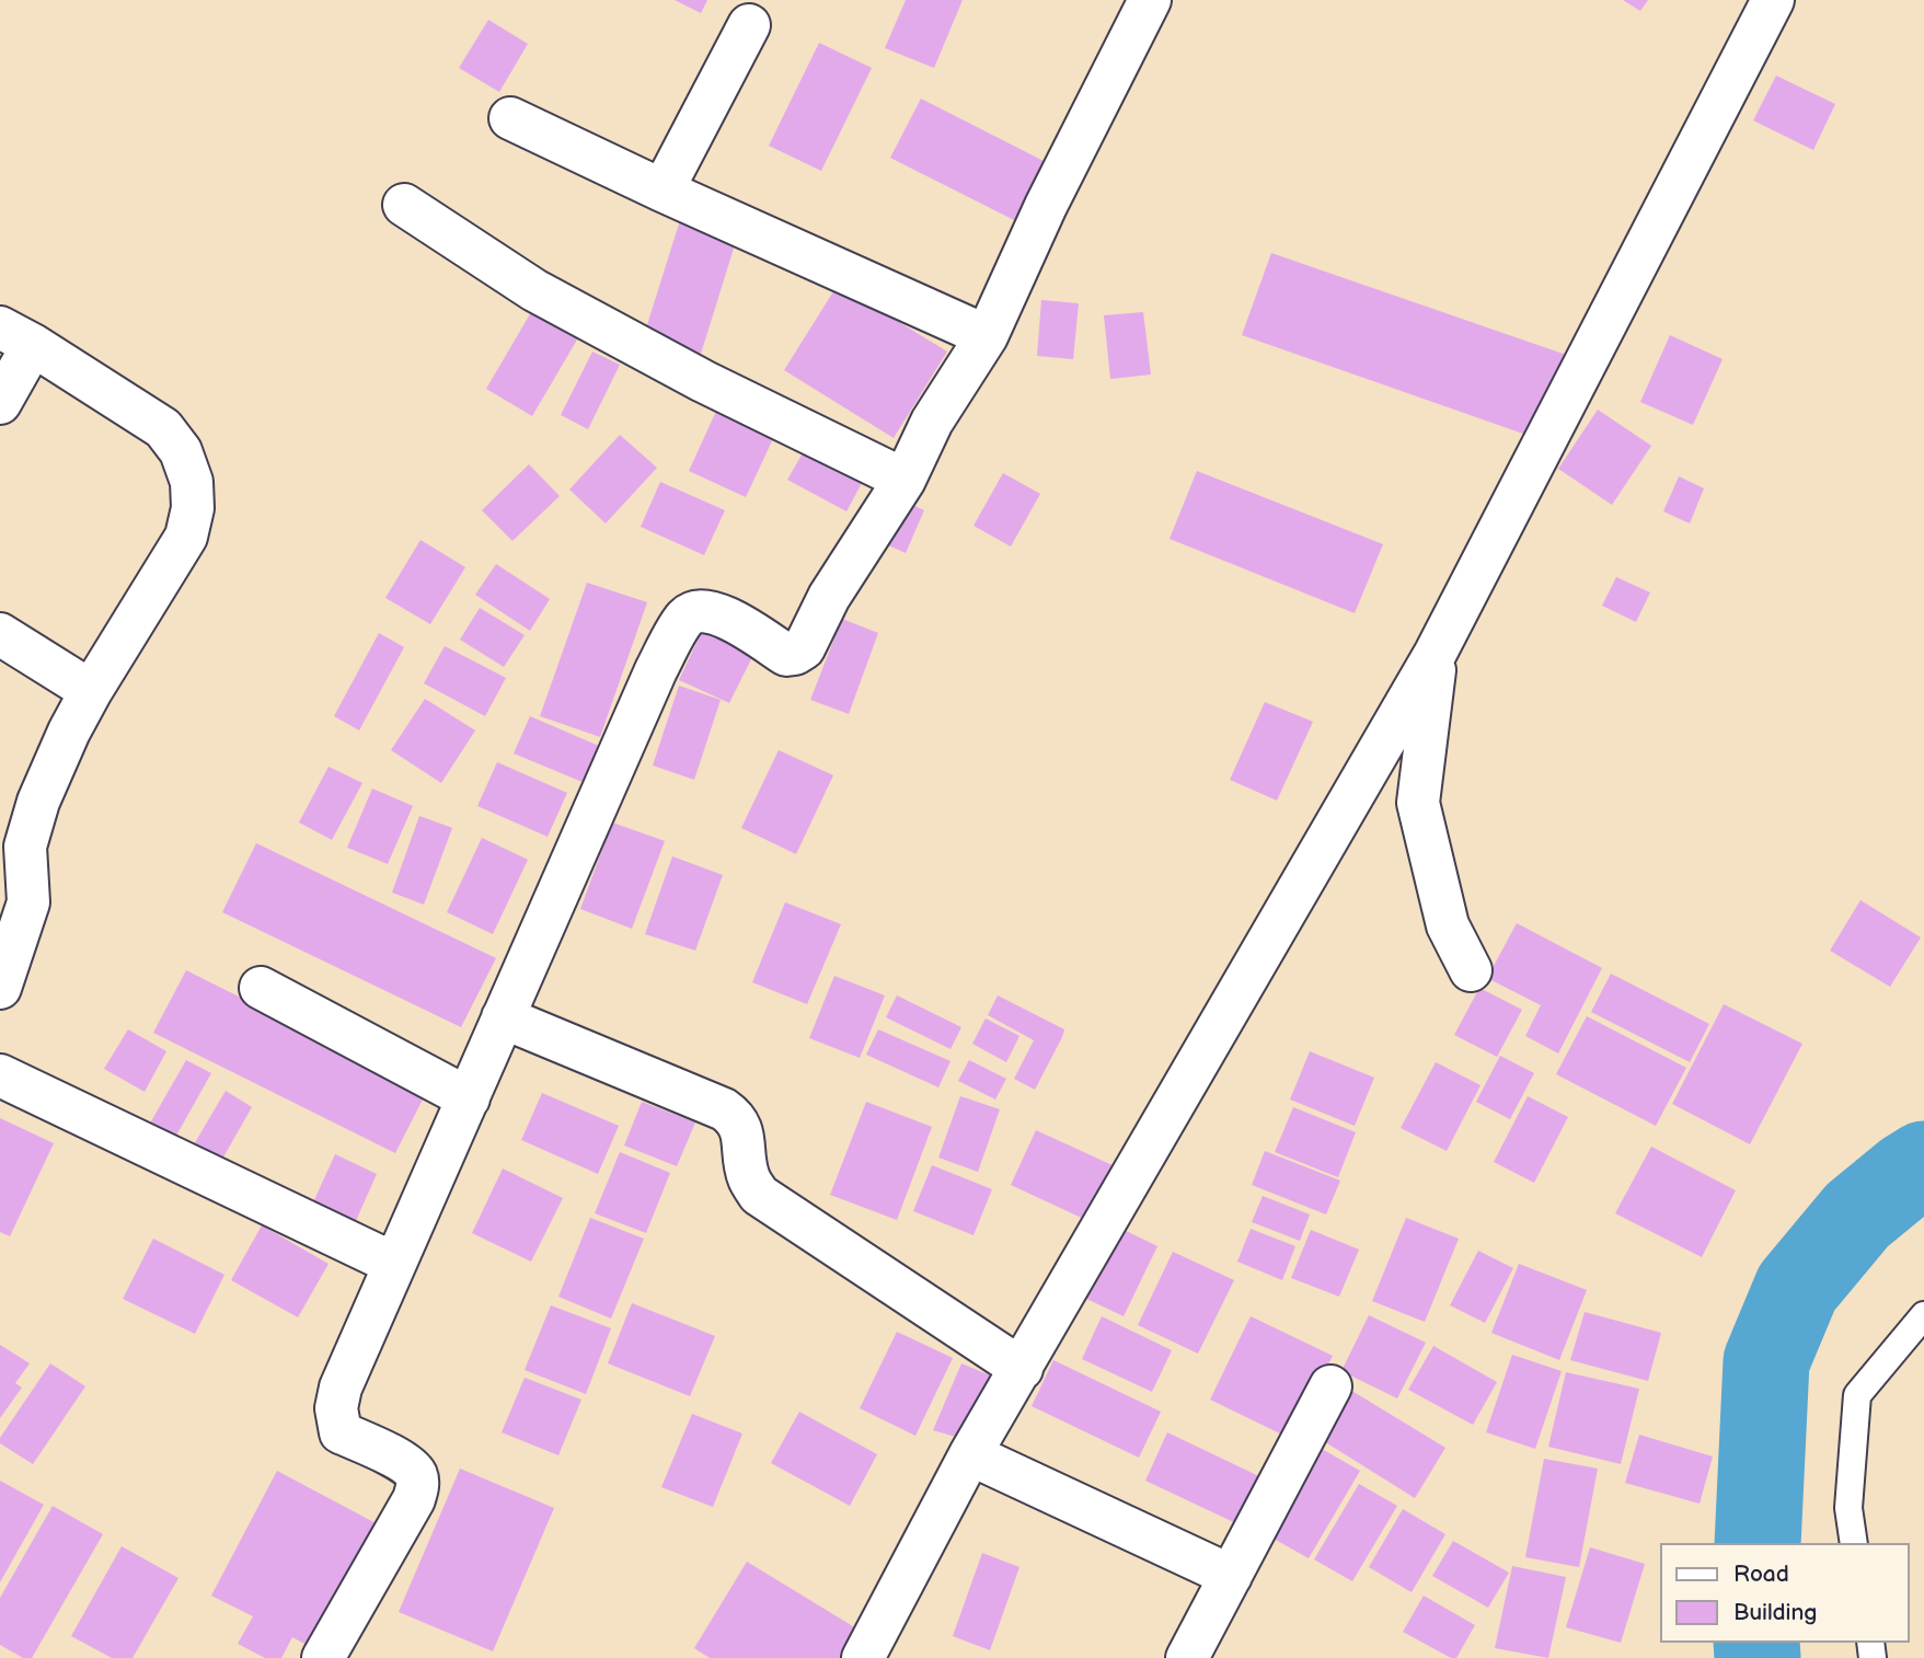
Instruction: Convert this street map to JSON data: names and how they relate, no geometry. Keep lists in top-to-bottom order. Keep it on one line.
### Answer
{"legend":["Road","Building"]}
